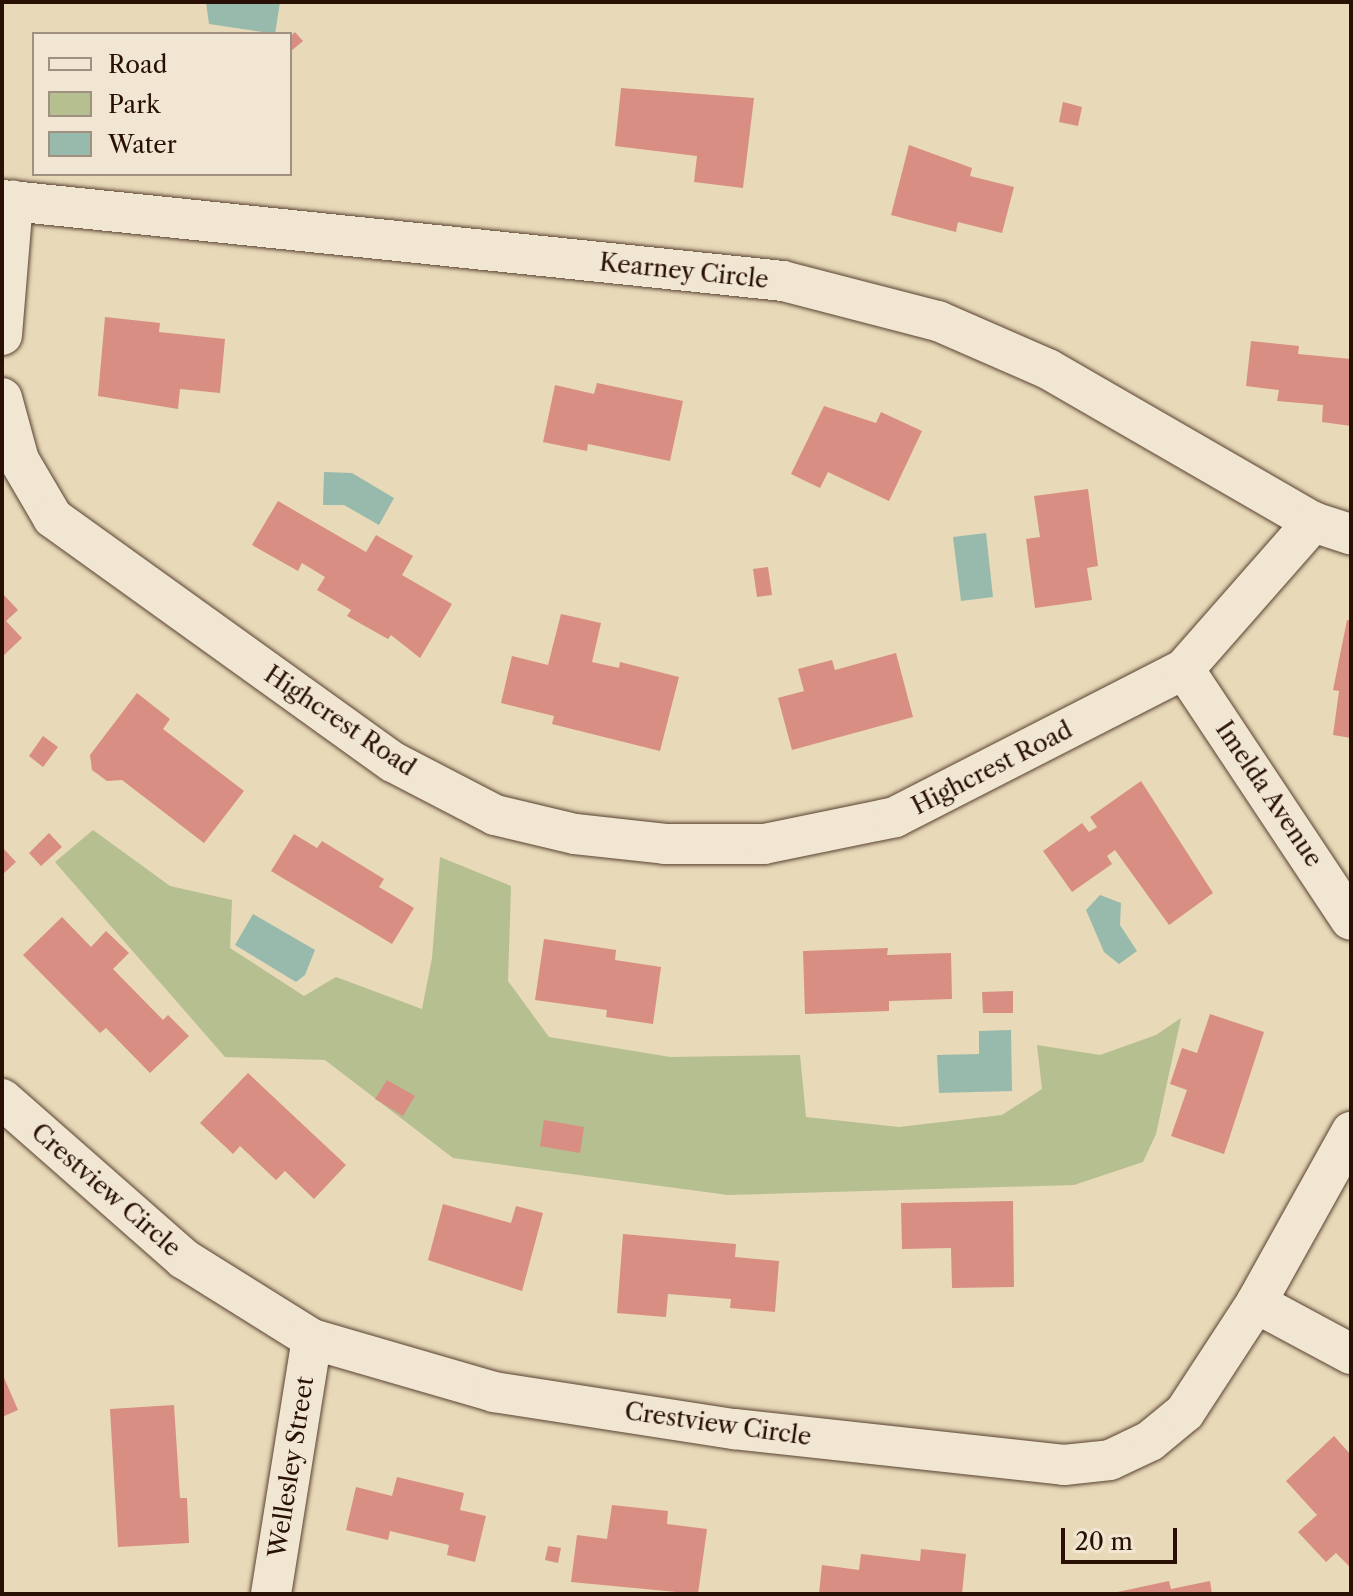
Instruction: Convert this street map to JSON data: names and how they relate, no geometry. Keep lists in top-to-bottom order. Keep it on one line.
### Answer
{"streets":{"street":["Kearney Circle","Highcrest Road","Imelda Avenue","Crestview Circle","Wellesley Street"]},"crossings":[["Kearney Circle","Highcrest Road"],["Highcrest Road","Imelda Avenue"],["Crestview Circle","Wellesley Street"]],"legend":["Road","Park","Water"],"scale_bar":"20 m"}
